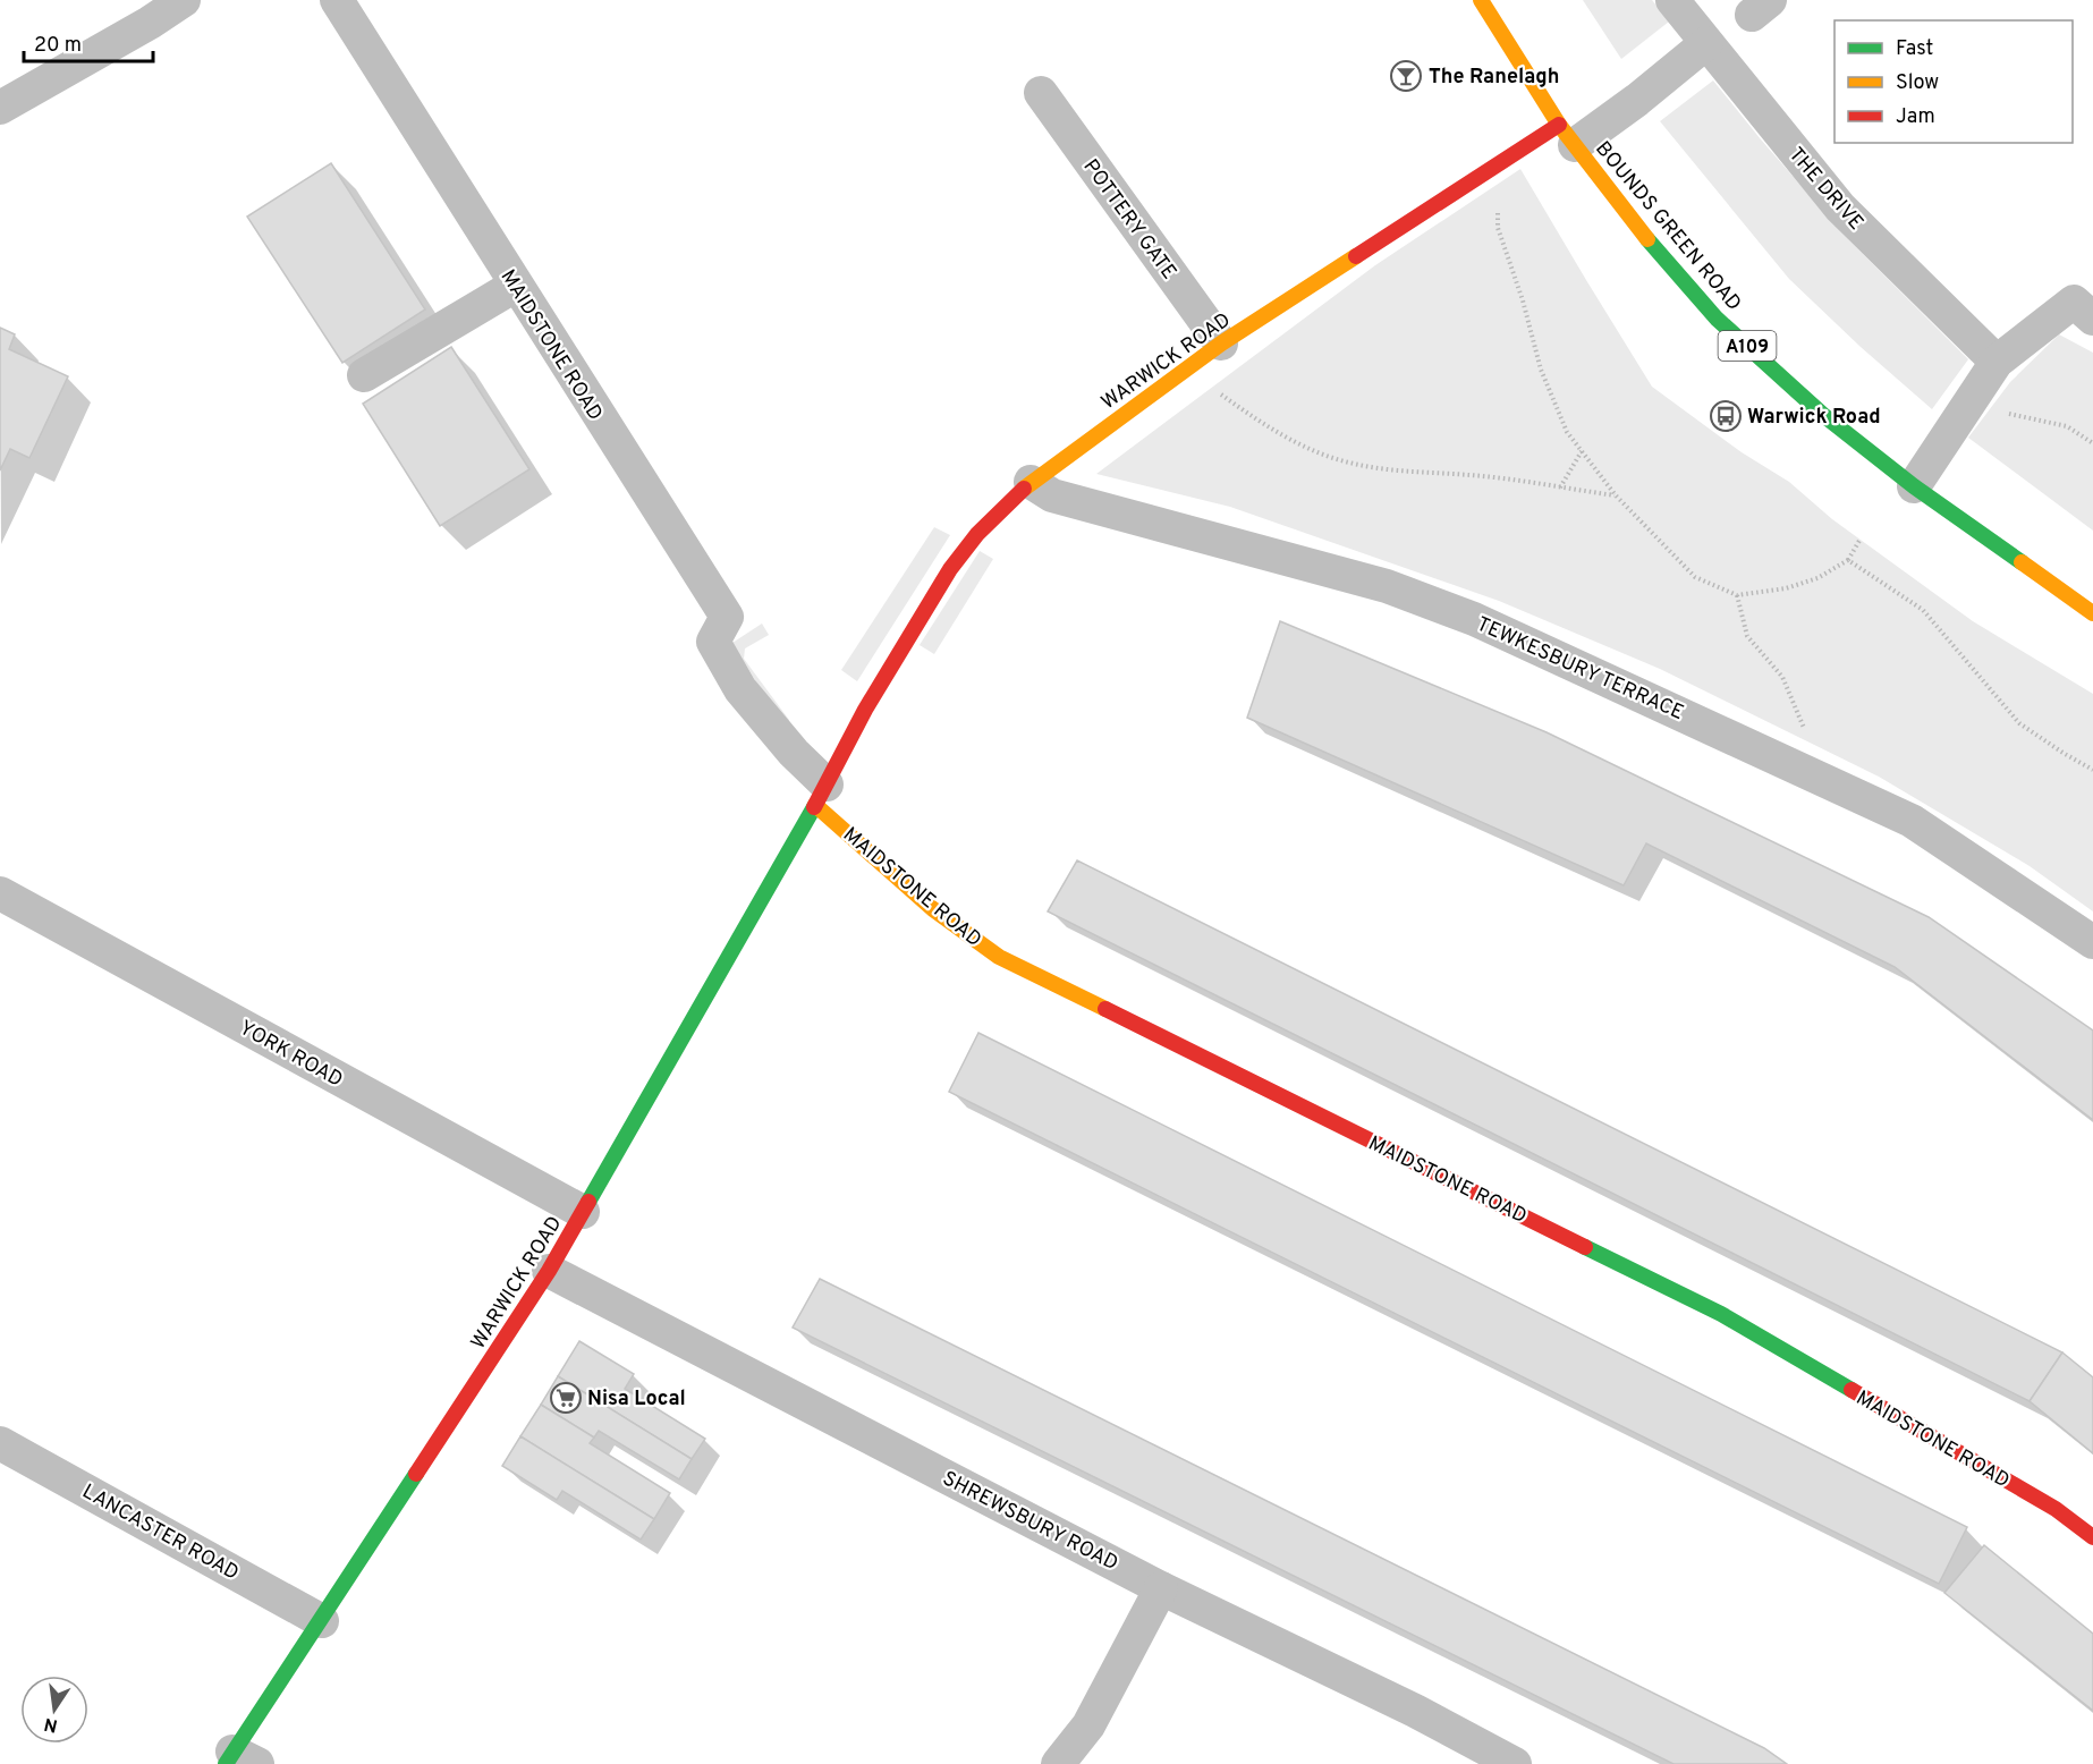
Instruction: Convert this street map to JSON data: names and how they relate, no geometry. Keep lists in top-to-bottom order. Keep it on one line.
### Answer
{"streets":{"street":["THE DRIVE","POTTERY GATE","BOUNDS GREEN ROAD","MAIDSTONE ROAD","A109","WARWICK ROAD","TEWKESBURY TERRACE","YORK ROAD","SHREWSBURY ROAD","LANCASTER ROAD"]},"crossings":[["POTTERY GATE","WARWICK ROAD"],["BOUNDS GREEN ROAD","WARWICK ROAD"],["MAIDSTONE ROAD","WARWICK ROAD"],["WARWICK ROAD","TEWKESBURY TERRACE"],["WARWICK ROAD","YORK ROAD"],["WARWICK ROAD","SHREWSBURY ROAD"],["WARWICK ROAD","LANCASTER ROAD"]],"places":{"bar":["The Ranelagh"],"bus stop":["Warwick Road"],"supermarket":["Nisa Local"]},"legend":["Fast","Slow","Jam"],"scale_bar":"20 m","north":"bottom"}
